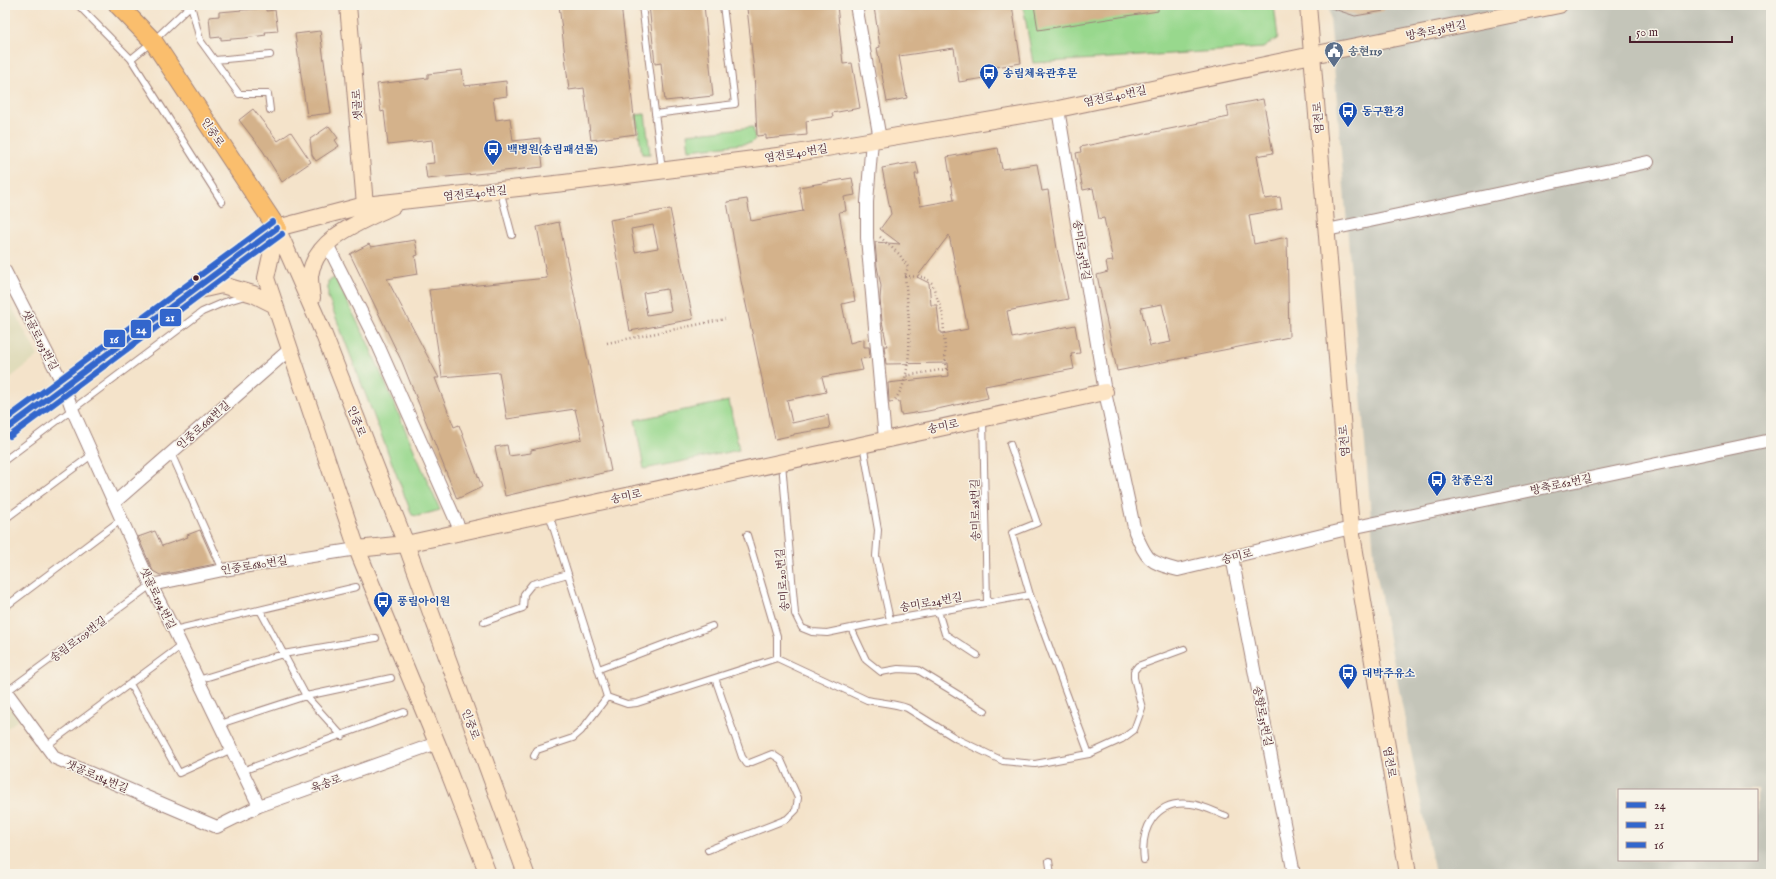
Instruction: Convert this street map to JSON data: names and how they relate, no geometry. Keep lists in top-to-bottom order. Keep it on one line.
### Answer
{"streets":{"main road":["인중로"],"street":["방축로38번길","염전로40번길","샛골로","염전로","송미로35번길","샛골로193번길","인중로668번길","송미로","방축로62번길","인중로680번길","샛골로194번길","송향로35번길","샛골로184번길","육송로"],"lane":["송미로28번길","송미로20번길","송미로24번길","송림로109번길"]},"crossings":[["방축로38번길","염전로40번길"],["방축로38번길","염전로"],["염전로40번길","샛골로"],["염전로40번길","염전로"],["염전로40번길","인중로"],["염전로40번길","송미로35번길"],["염전로","송미로"],["염전로","방축로62번길"],["인중로","송미로"],["송미로35번길","송미로"],["샛골로193번길","샛골로194번길"],["인중로668번길","샛골로194번길"],["송미로","방축로62번길"],["송미로","송미로28번길"],["송미로","인중로680번길"],["송미로","송미로20번길"],["송미로","송미로24번길"],["송미로","송향로35번길"],["송미로28번길","송미로24번길"],["인중로680번길","샛골로194번길"],["인중로680번길","송림로109번길"],["송미로20번길","송미로24번길"],["샛골로194번길","송림로109번길"],["샛골로194번길","육송로"],["송림로109번길","샛골로184번길"],["샛골로184번길","육송로"]],"places":{"public building":["송현119"],"bus stop":["송림체육관후문","동구환경","백병원(송림패션몰)","참좋은집","풍림아이원","대박주유소"]},"lines":["transit line 16","transit line 24","transit line 21"],"legend":["24","21","16"],"scale_bar":"50 m"}
